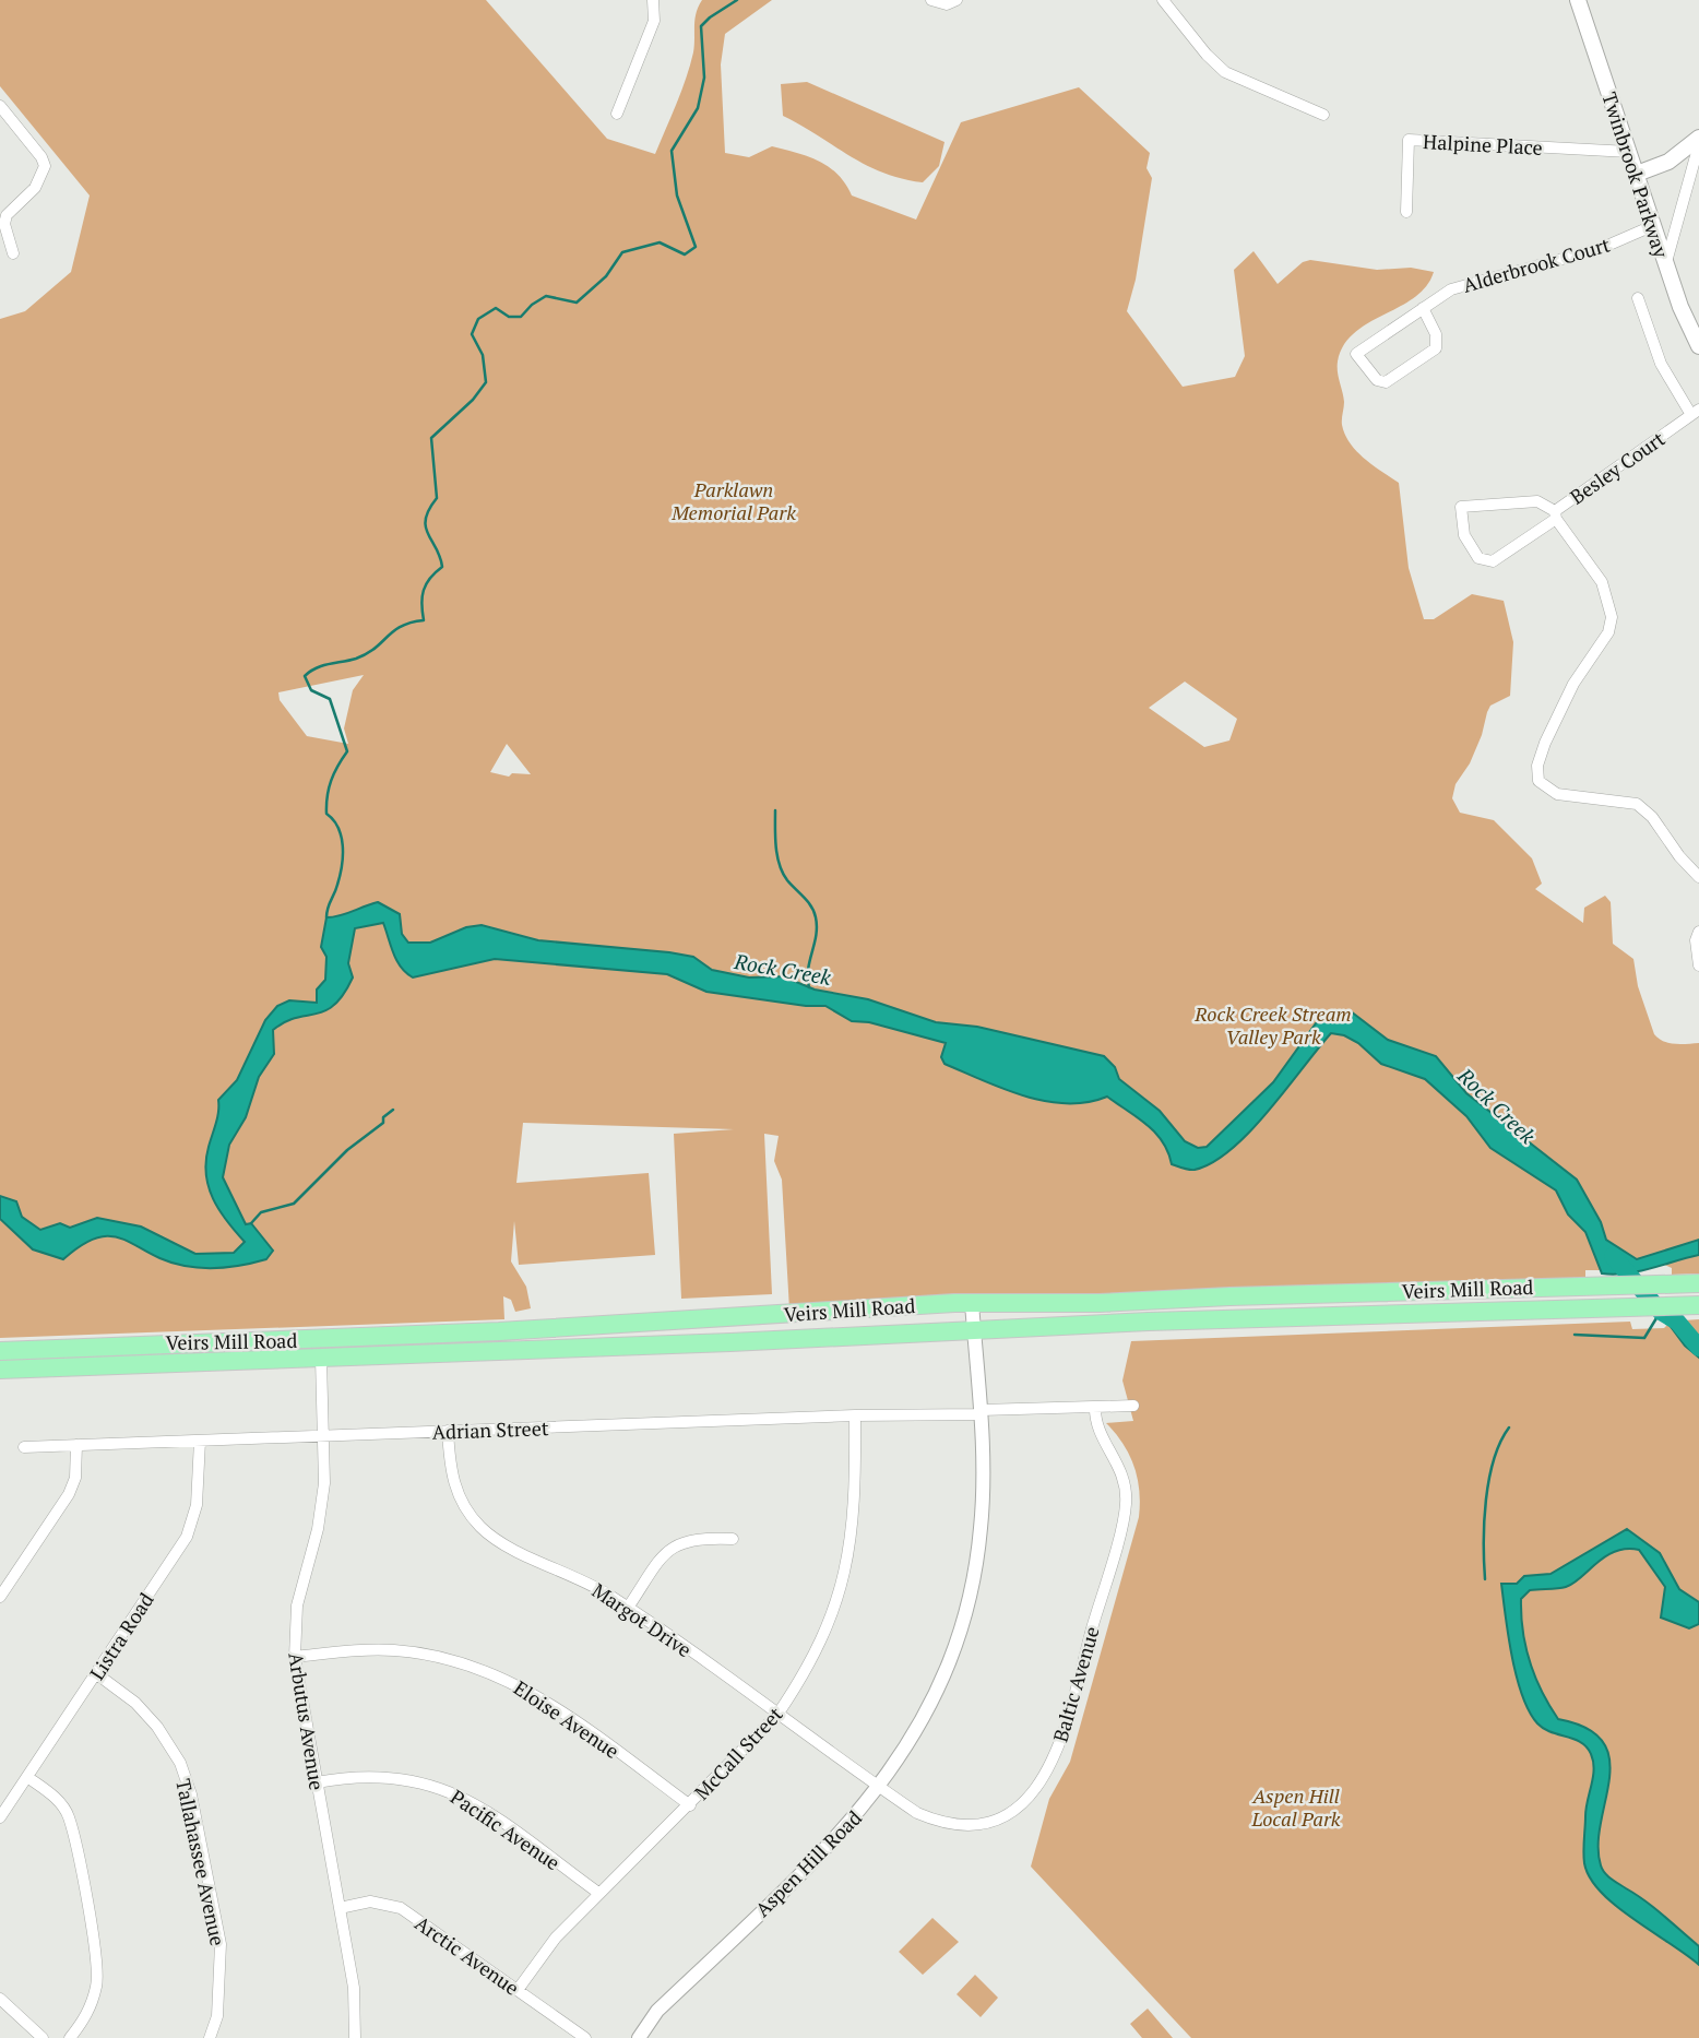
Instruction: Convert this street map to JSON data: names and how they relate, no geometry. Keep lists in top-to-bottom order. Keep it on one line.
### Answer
{"streets":{"main road":["Twinbrook Parkway","Veirs Mill Road"],"street":["Halpine Place","Alderbrook Court","Besley Court","Adrian Street","Margot Drive","Listra Road","Baltic Avenue","Eloise Avenue","Arbutus Avenue","McCall Street","Pacific Avenue","Tallahassee Avenue","Aspen Hill Road","Arctic Avenue"]},"crossings":[["Halpine Place","Twinbrook Parkway"],["Twinbrook Parkway","Alderbrook Court"],["Veirs Mill Road","Arbutus Avenue"],["Veirs Mill Road","Aspen Hill Road"],["Adrian Street","Margot Drive"],["Adrian Street","Listra Road"],["Adrian Street","Baltic Avenue"],["Adrian Street","Arbutus Avenue"],["Adrian Street","McCall Street"],["Adrian Street","Aspen Hill Road"],["Margot Drive","Baltic Avenue"],["Margot Drive","McCall Street"],["Margot Drive","Aspen Hill Road"],["Listra Road","Tallahassee Avenue"],["Baltic Avenue","Aspen Hill Road"],["Eloise Avenue","Arbutus Avenue"],["Eloise Avenue","McCall Street"],["Arbutus Avenue","Pacific Avenue"],["Arbutus Avenue","Arctic Avenue"],["McCall Street","Pacific Avenue"],["McCall Street","Arctic Avenue"]],"water":["Rock Creek"],"parks":["Parklawn Memorial Park","Rock Creek Stream Valley Park","Aspen Hill Local Park"]}
